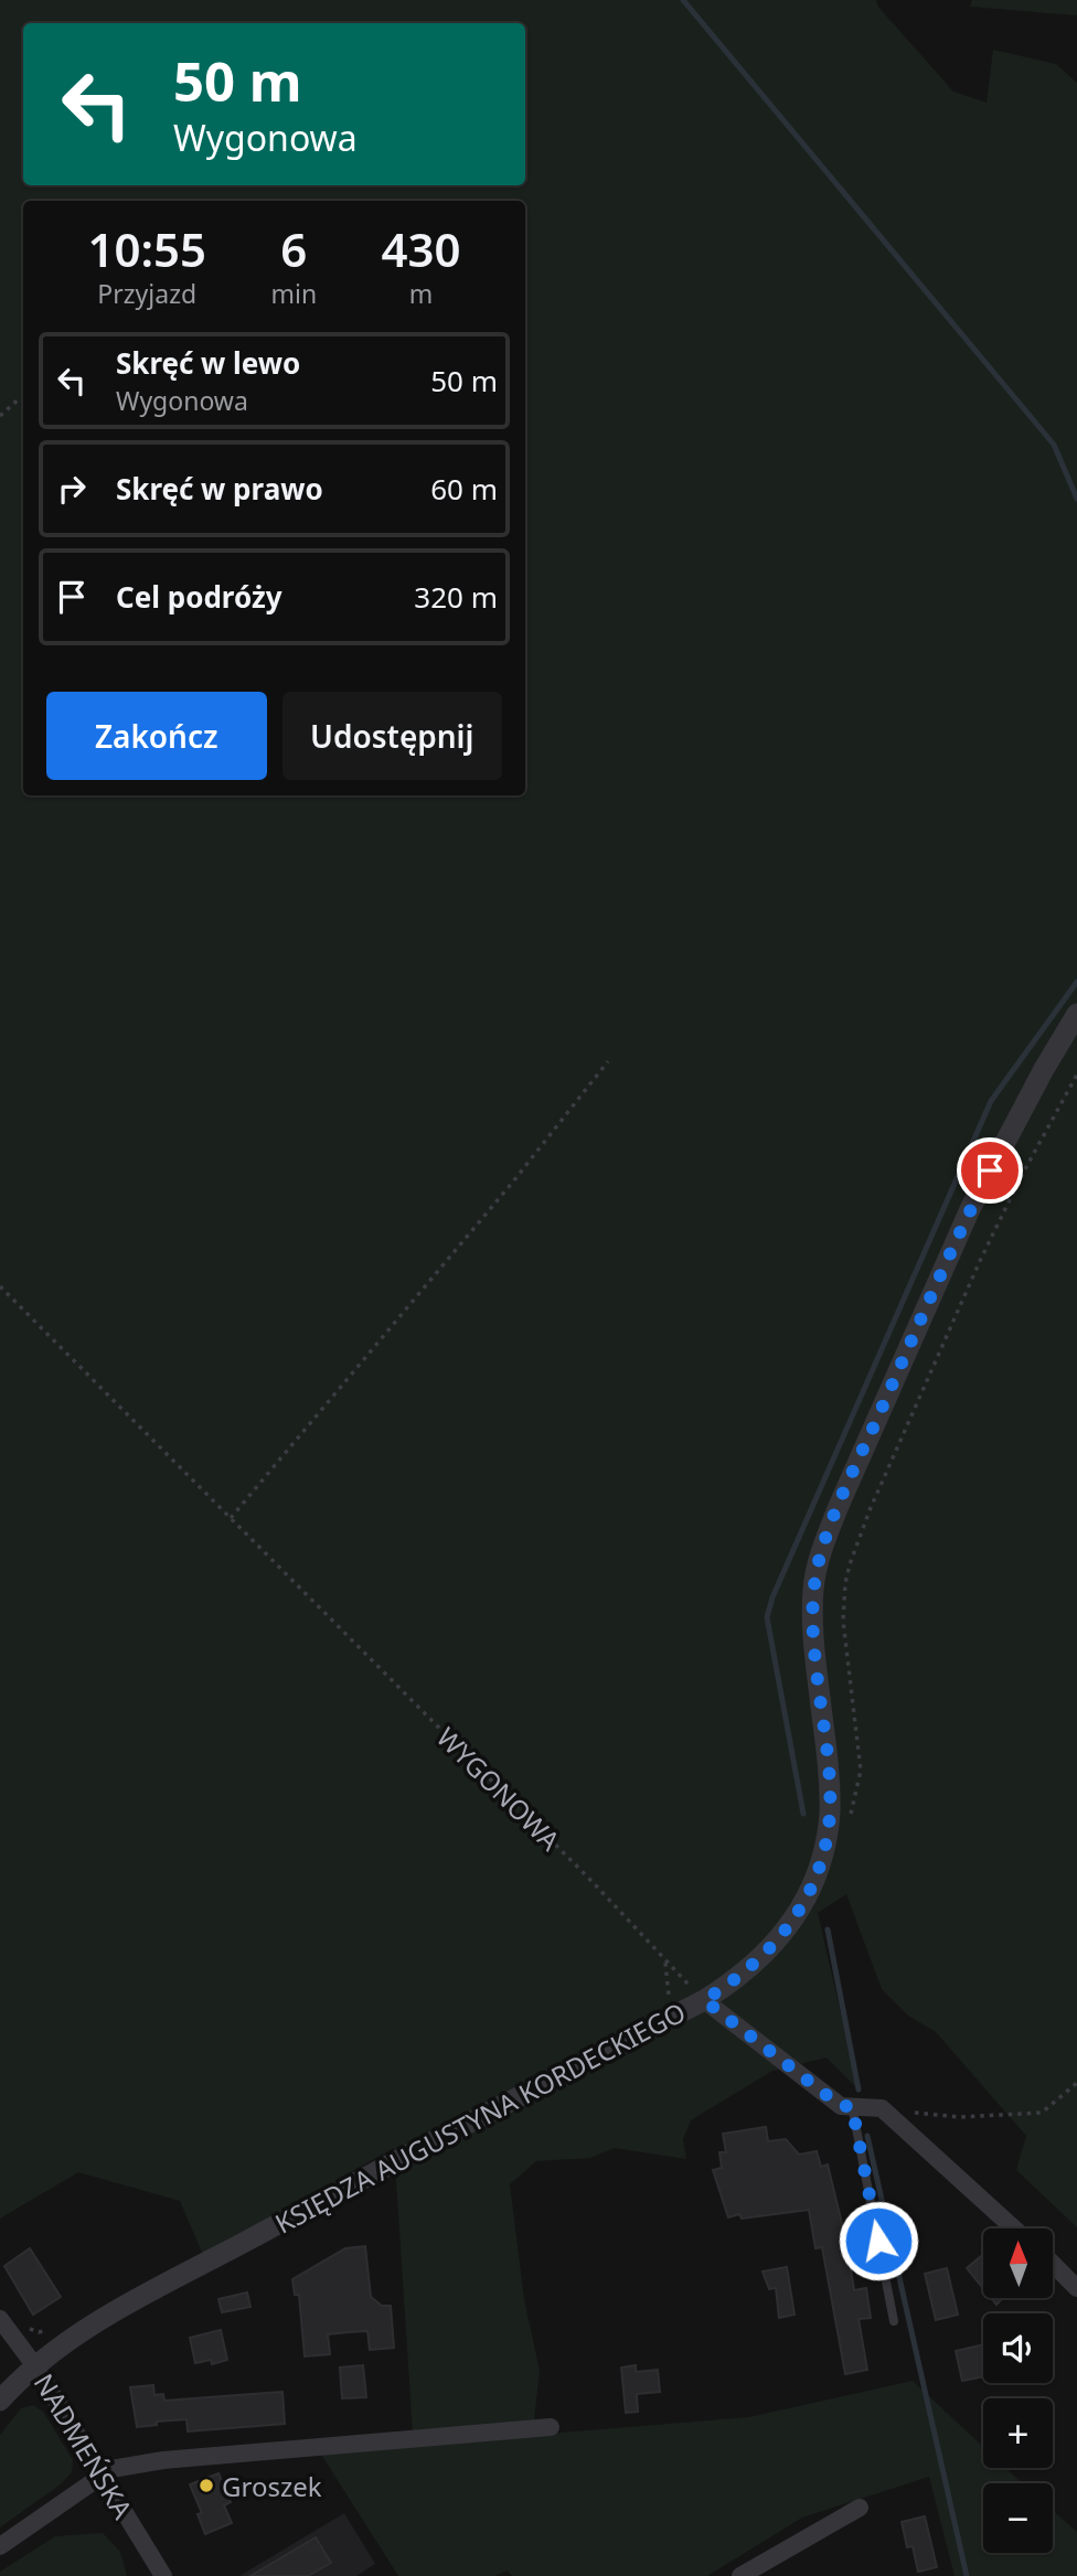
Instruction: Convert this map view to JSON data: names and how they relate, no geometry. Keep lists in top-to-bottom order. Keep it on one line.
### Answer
{"streets":{"street":["KSIĘDZA AUGUSTYNA KORDECKIEGO","NADMEŃSKA"],"path":["WYGONOWA"]},"crossings":[["WYGONOWA","KSIĘDZA AUGUSTYNA KORDECKIEGO"],["KSIĘDZA AUGUSTYNA KORDECKIEGO","NADMEŃSKA"]],"places":["Groszek"],"north":"top","page":{"turn":["50 m","Wygonowa"],"eta":["10:55","Przyjazd","6","min","430","m"],"list":[{"name":"Skręć w lewo","note":"Wygonowa","value":"50 m"},{"name":"Skręć w prawo","value":"60 m"},{"name":"Cel podróży","value":"320 m"}],"buttons":["Zakończ","Udostępnij"],"map_buttons":["+","−"]}}
